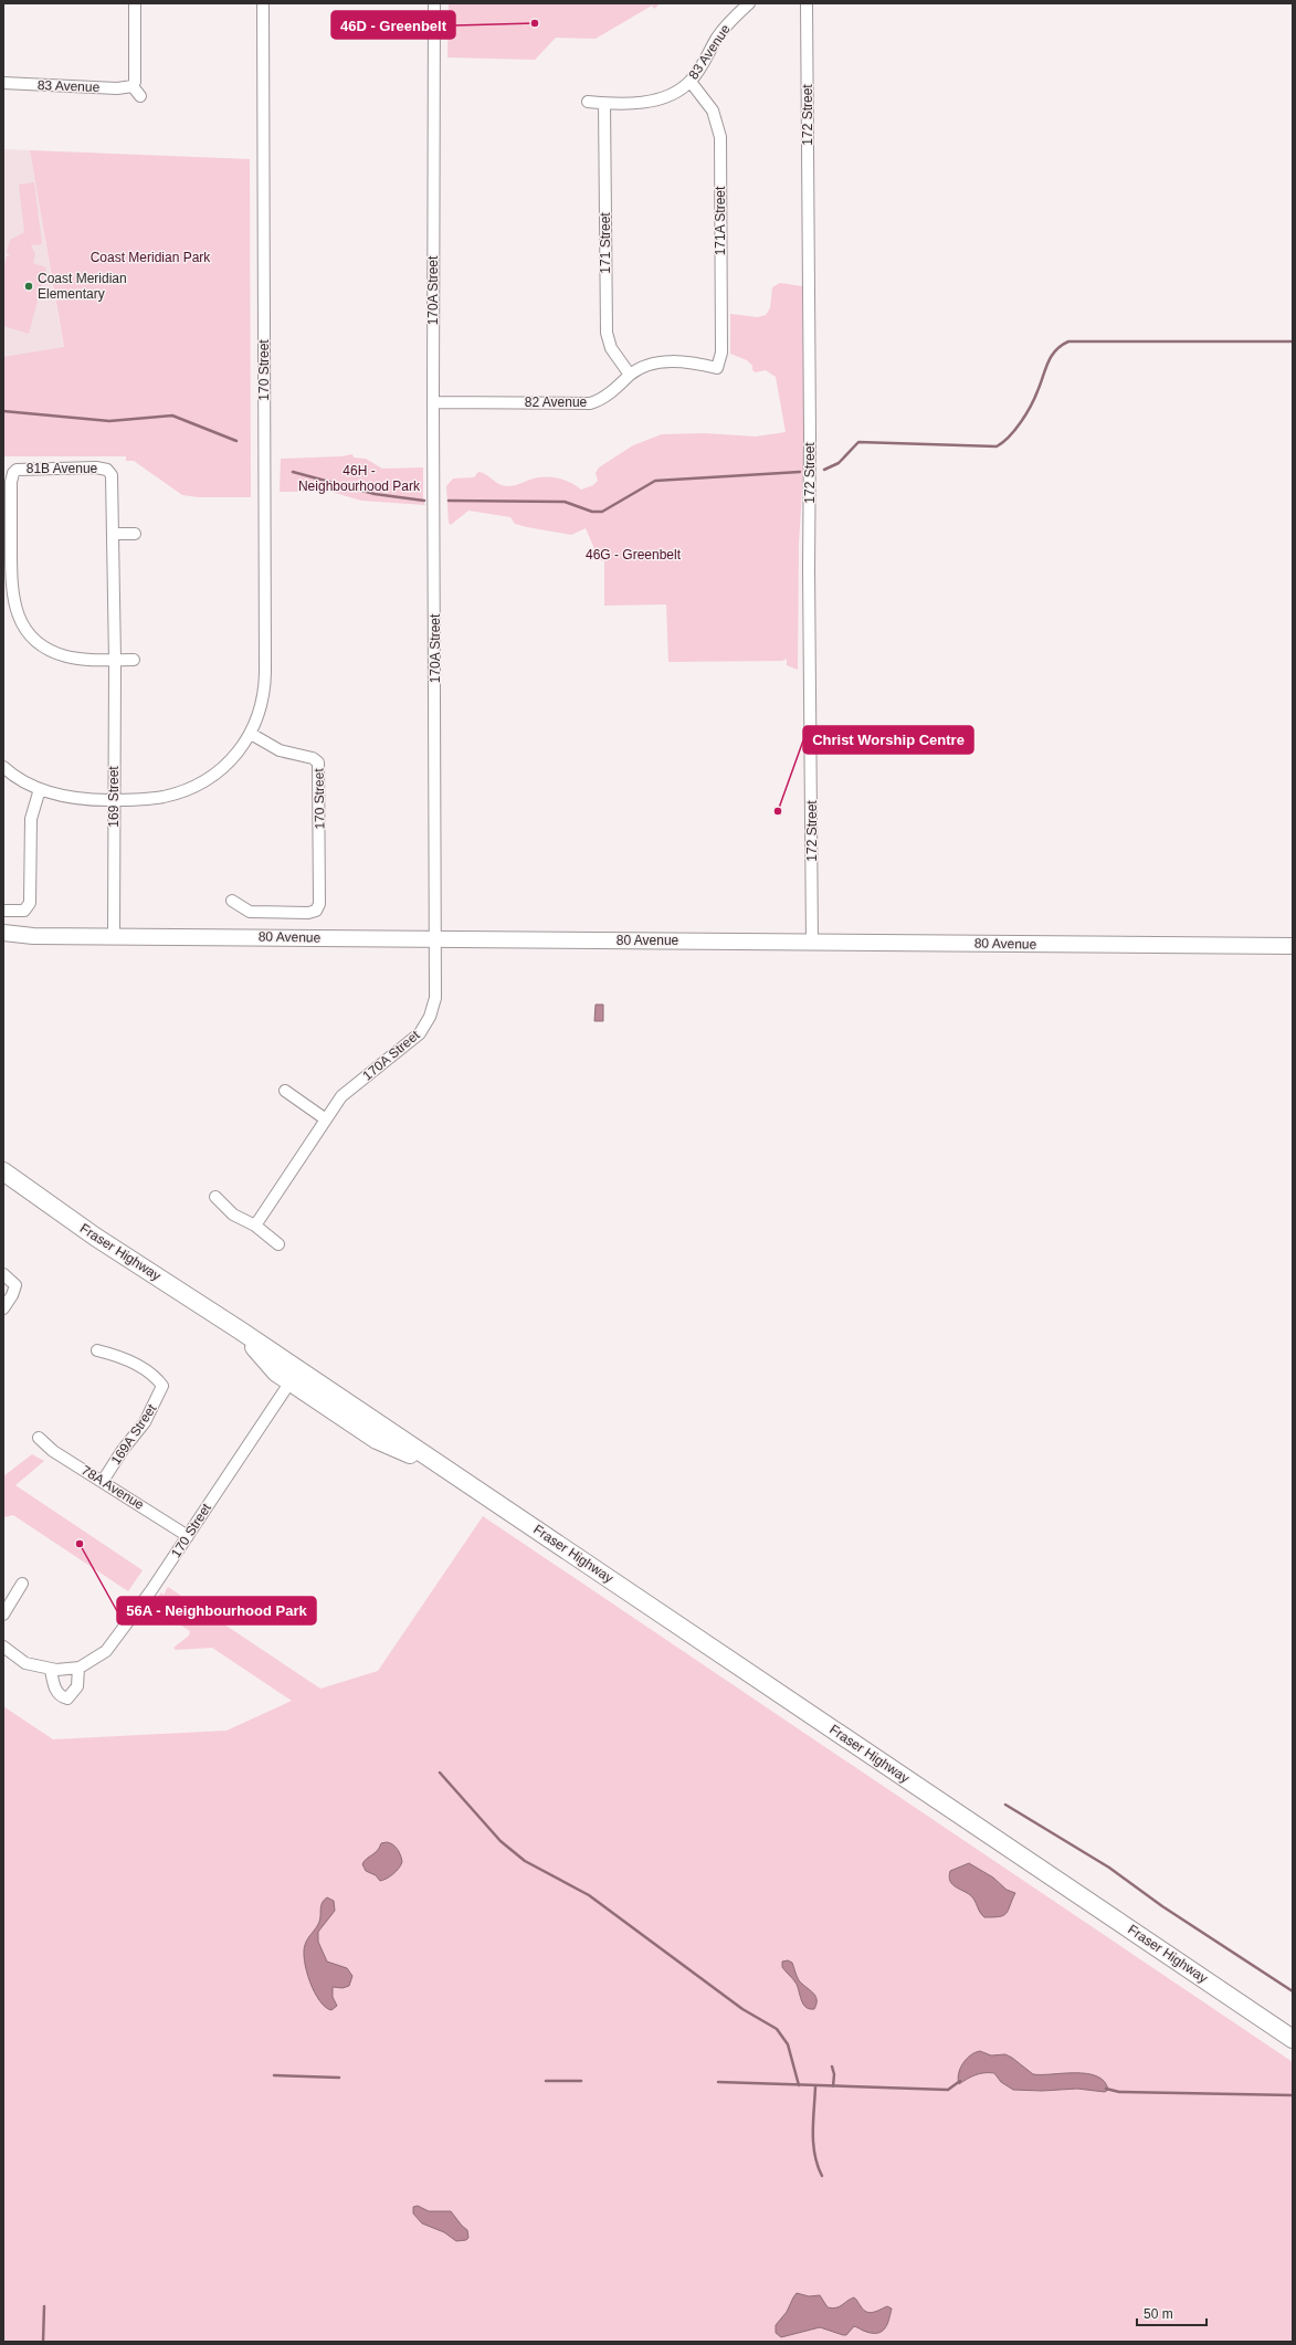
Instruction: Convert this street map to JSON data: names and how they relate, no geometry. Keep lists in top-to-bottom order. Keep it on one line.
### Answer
{"streets":{"main road":["80 Avenue","Fraser Highway"],"street":["83 Avenue","172 Street","171A Street","171 Street","170A Street","170 Street","82 Avenue","81B Avenue","169 Street","169A Street","78A Avenue"]},"crossings":[["83 Avenue","171A Street"],["83 Avenue","171 Street"],["172 Street","80 Avenue"],["171A Street","82 Avenue"],["171 Street","82 Avenue"],["170A Street","82 Avenue"],["170A Street","80 Avenue"],["170 Street","169 Street"],["170 Street","Fraser Highway"],["170 Street","78A Avenue"],["81B Avenue","169 Street"],["169 Street","80 Avenue"],["169A Street","78A Avenue"]],"parks":["Coast Meridian Park","46H - Neighbourhood Park","46G - Greenbelt"],"places":["46D - Greenbelt","Coast Meridian Elementary","Christ Worship Centre","56A - Neighbourhood Park"],"scale_bar":"50 m"}
